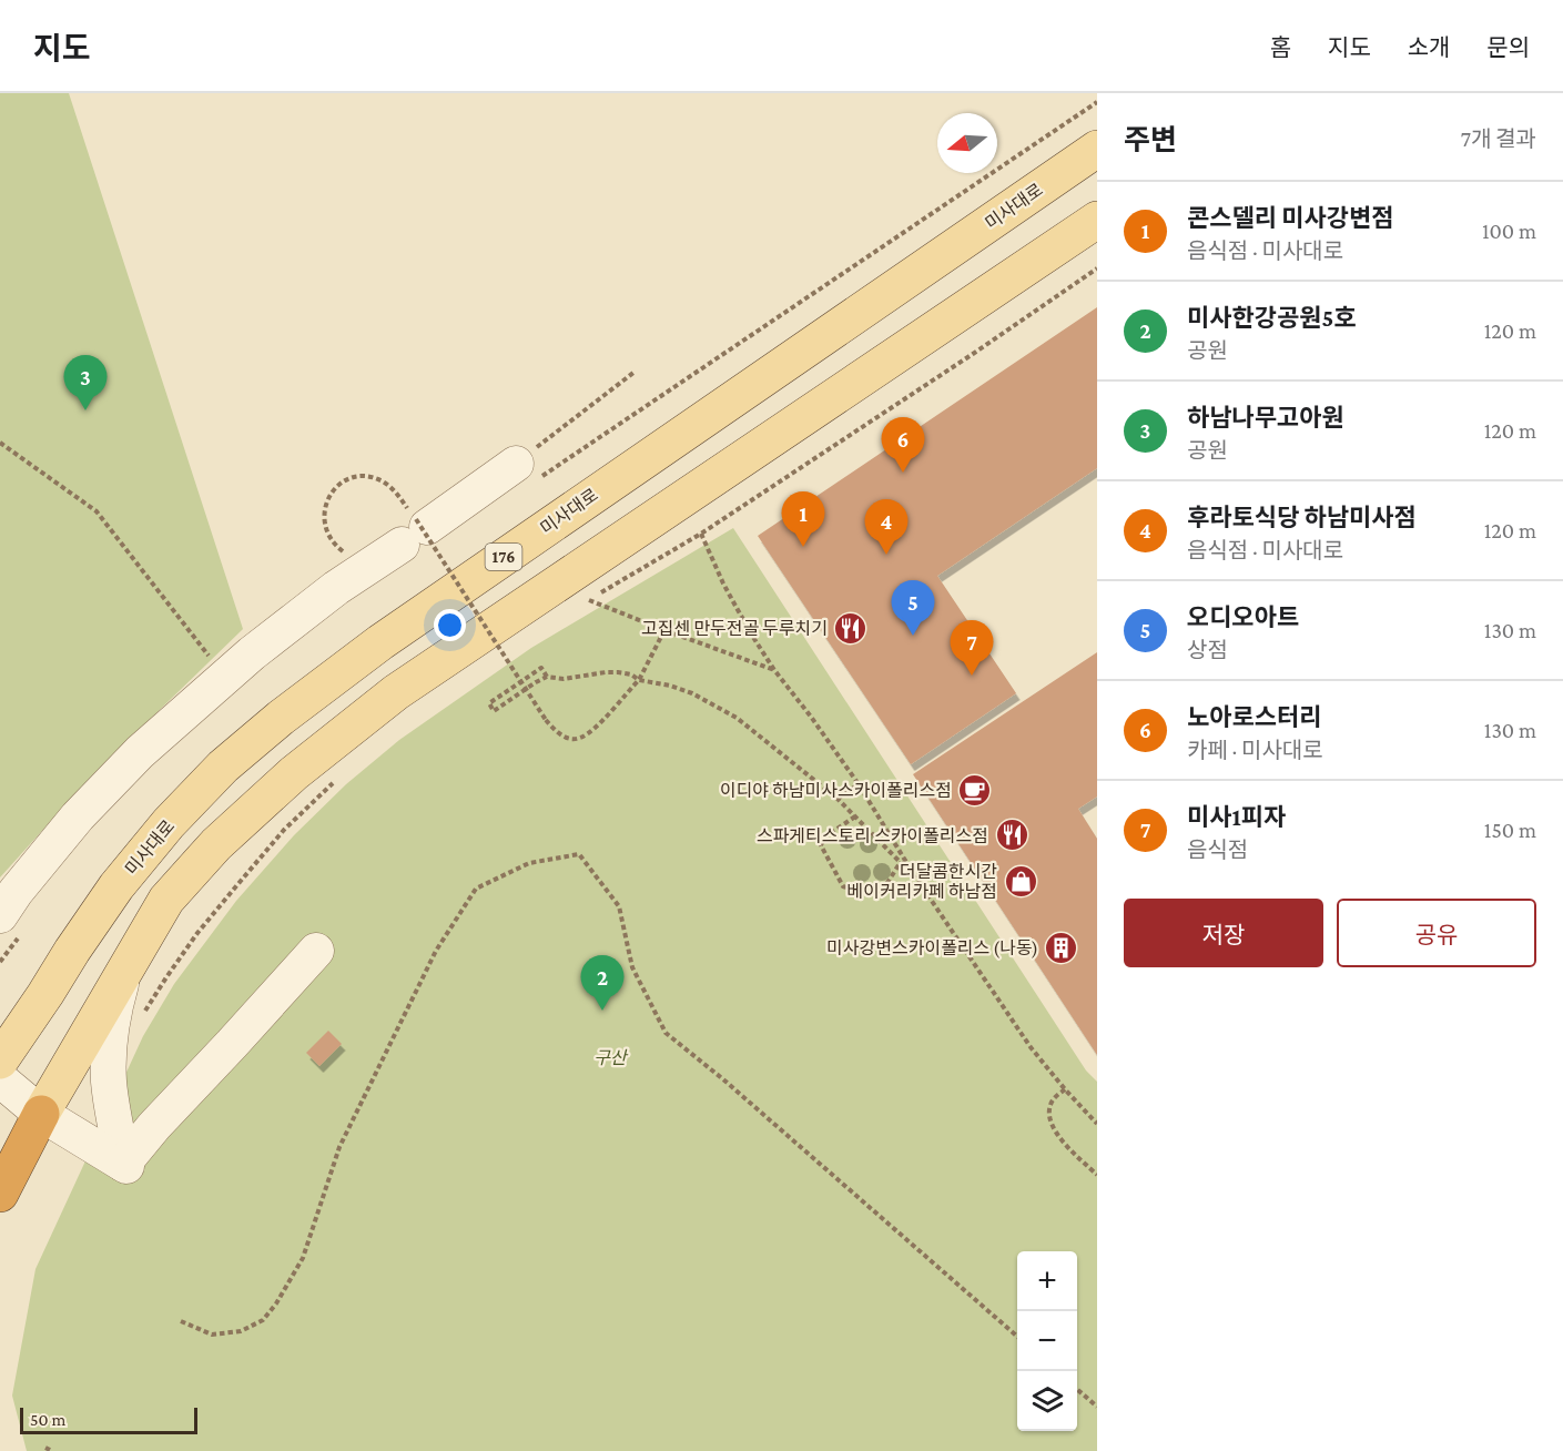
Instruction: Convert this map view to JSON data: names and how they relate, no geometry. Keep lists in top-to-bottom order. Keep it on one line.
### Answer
{"streets":{"main road":["미사대로","176"]},"parks":["구산"],"places":{"restaurant":["고집센 만두전골 두루치기","스파게티스토리 스카이폴리스점"],"cafe":["이디야 하남미사스카이폴리스점"],"shop":["더달콤한시간 베이커리카페 하남점"],"building":["미사강변스카이폴리스 (나동)"]},"scale_bar":"50 m","north":"left","page":{"header":"지도","nav":["홈","지도","소개","문의"],"heading":["주변","7개 결과"],"list":[{"mark":"1","name":"콘스델리 미사강변점","note":"음식점 · 미사대로","value":"100 m"},{"mark":"2","name":"미사한강공원5호","note":"공원","value":"120 m"},{"mark":"3","name":"하남나무고아원","note":"공원","value":"120 m"},{"mark":"4","name":"후라토식당 하남미사점","note":"음식점 · 미사대로","value":"120 m"},{"mark":"5","name":"오디오아트","note":"상점","value":"130 m"},{"mark":"6","name":"노아로스터리","note":"카페 · 미사대로","value":"130 m"},{"mark":"7","name":"미사1피자","note":"음식점","value":"150 m"}],"pins":["3","6","1","4","5","7","2"],"buttons":["저장","공유"],"map_buttons":["+","−"],"scale":"50 m"}}
